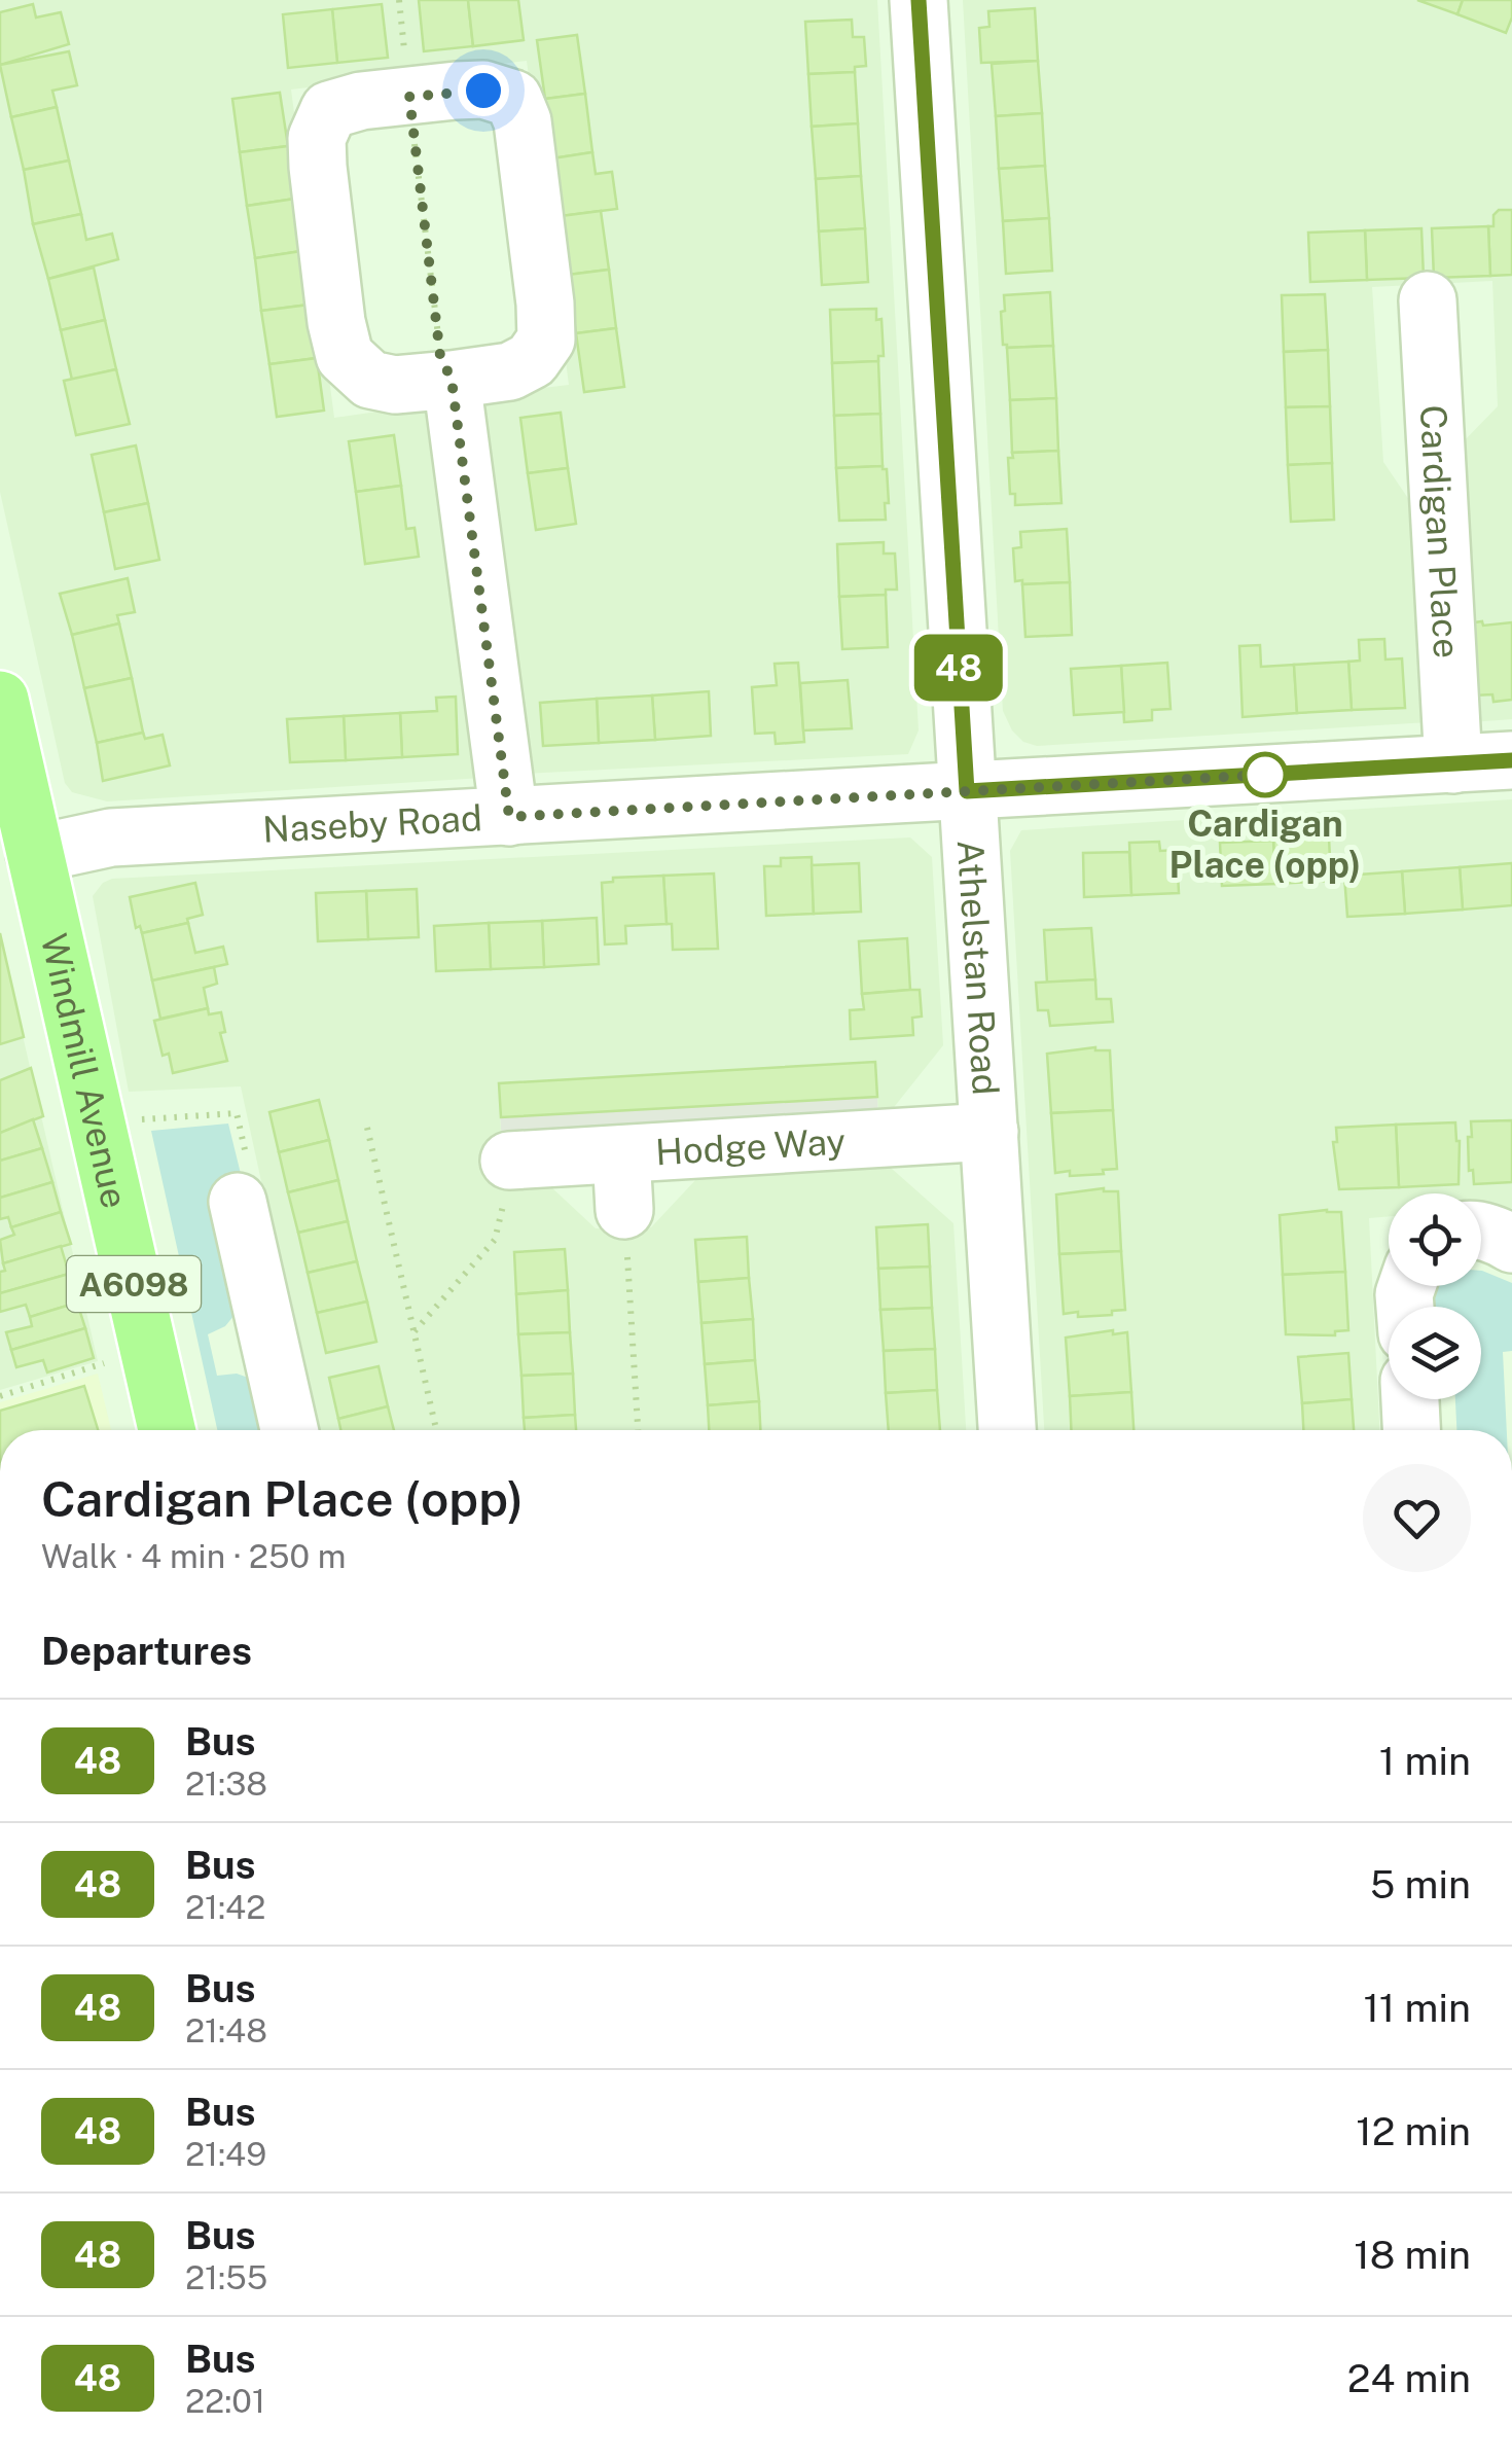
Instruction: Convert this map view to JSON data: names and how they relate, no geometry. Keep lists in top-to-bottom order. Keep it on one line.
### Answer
{"streets":{"main road":["Windmill Avenue","A6098"],"street":["Cardigan Place","Naseby Road","Athelstan Road","Hodge Way"]},"crossings":[["Cardigan Place","Naseby Road"],["Naseby Road","Athelstan Road"],["Naseby Road","Windmill Avenue"],["Athelstan Road","Hodge Way"]],"places":["Cardigan Place (opp)"],"lines":["bus line 48"],"page":{"on_map":"48","heading":[["Cardigan Place (opp)","Walk · 4 min · 250 m"],"Departures"],"list":[{"mark":"48","name":"Bus","note":"21:38","value":"1 min"},{"mark":"48","name":"Bus","note":"21:42","value":"5 min"},{"mark":"48","name":"Bus","note":"21:48","value":"11 min"},{"mark":"48","name":"Bus","note":"21:49","value":"12 min"},{"mark":"48","name":"Bus","note":"21:55","value":"18 min"},{"mark":"48","name":"Bus","note":"22:01","value":"24 min"}]}}
